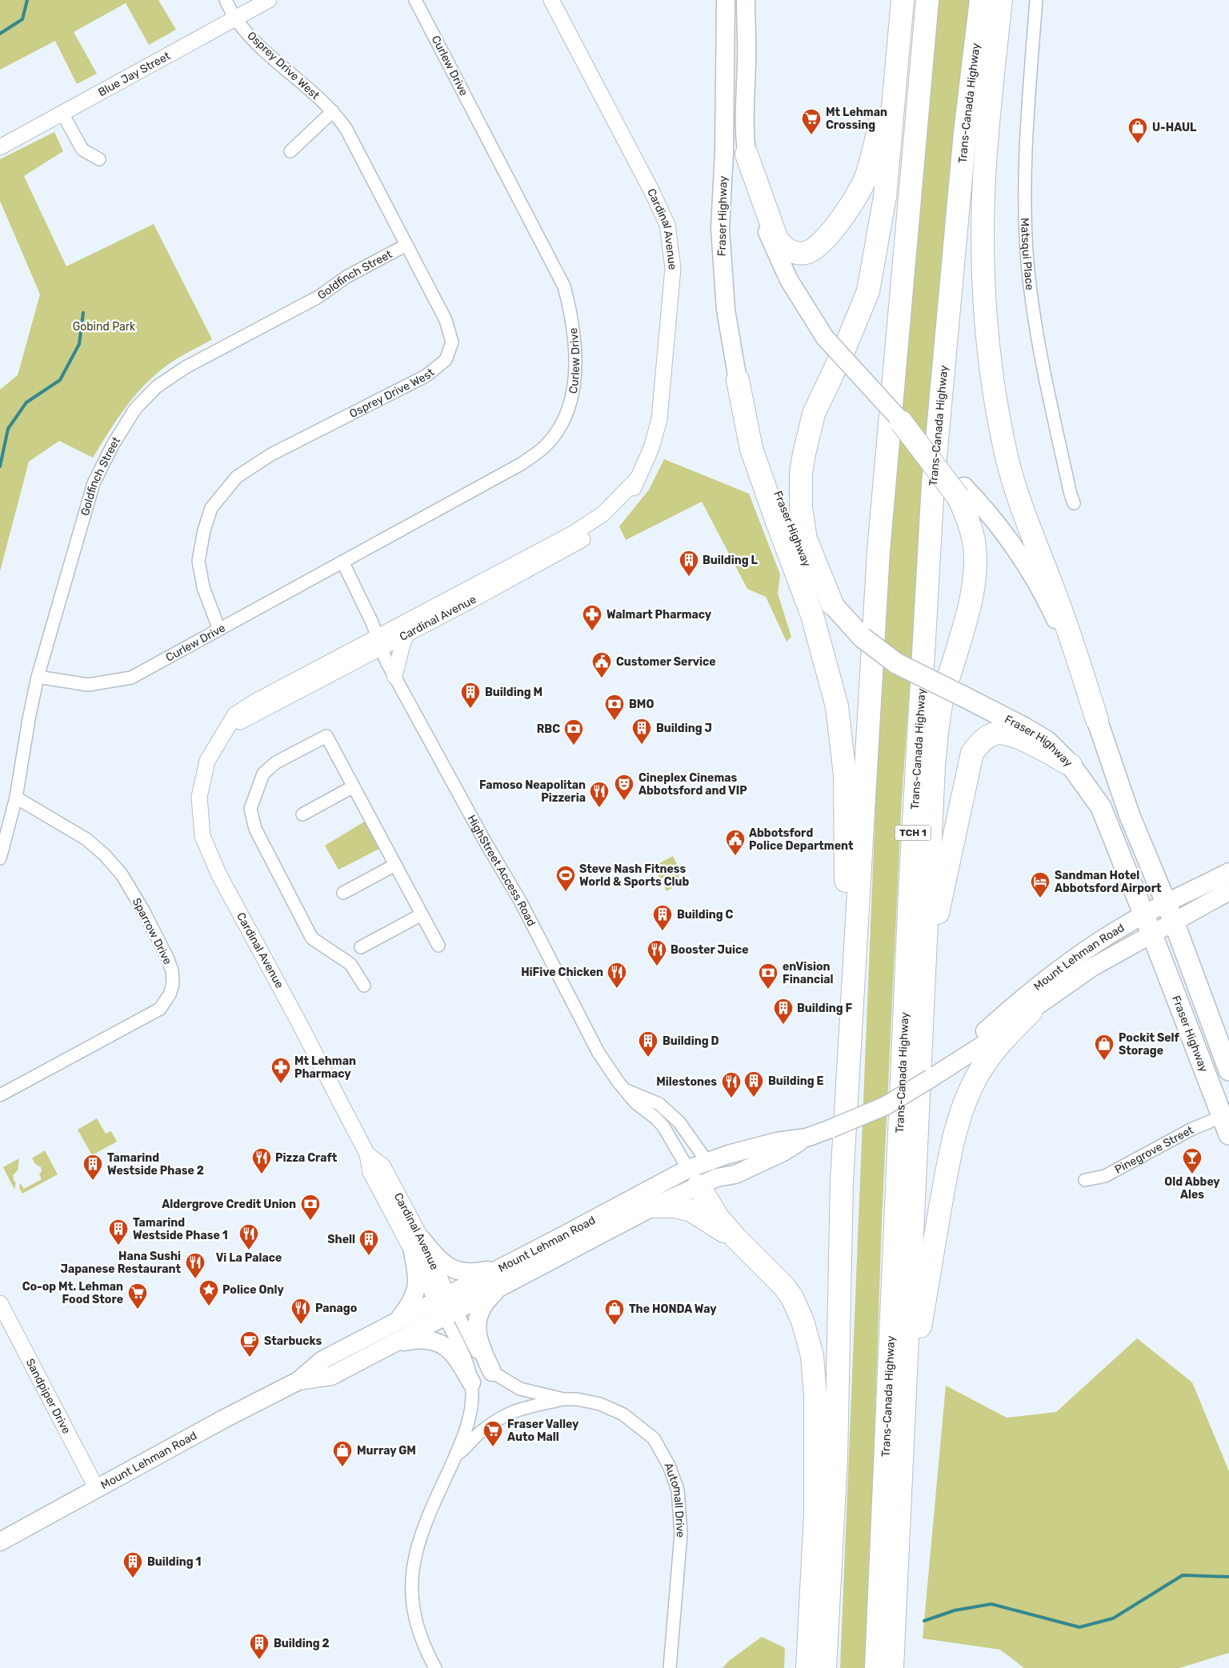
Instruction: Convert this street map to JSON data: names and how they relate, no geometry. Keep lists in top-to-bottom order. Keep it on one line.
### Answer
{"streets":{"highway":["Trans-Canada Highway","TCH 1"],"main road":["Fraser Highway","Mount Lehman Road"],"street":["Osprey Drive West","Curlew Drive","Blue Jay Street","Cardinal Avenue","Matsqui Place","Goldfinch Street","HighStreet Access Road","Sparrow Drive","Pinegrove Street","Sandpiper Drive","Automall Drive"]},"crossings":[["Osprey Drive West","Curlew Drive"],["Osprey Drive West","Blue Jay Street"],["Osprey Drive West","Goldfinch Street"],["Curlew Drive","Goldfinch Street"],["Fraser Highway","Mount Lehman Road"],["Fraser Highway","Pinegrove Street"],["Cardinal Avenue","HighStreet Access Road"],["Cardinal Avenue","Mount Lehman Road"],["Goldfinch Street","Sparrow Drive"],["HighStreet Access Road","Mount Lehman Road"],["Mount Lehman Road","Sandpiper Drive"],["Mount Lehman Road","Automall Drive"]],"parks":["Gobind Park"],"places":{"supermarket":["Mt Lehman Crossing","Co-op Mt. Lehman Food Store","Fraser Valley Auto Mall"],"shop":["U-HAUL","Pockit Self Storage","The HONDA Way","Murray GM"],"building":["Building L","Building M","Building J","Building C","Building F","Building D","Building E","Tamarind Westside Phase 2","Tamarind Westside Phase 1","Shell","Building 1","Building 2"],"pharmacy":["Walmart Pharmacy","Mt Lehman Pharmacy"],"public building":["Customer Service","Abbotsford Police Department"],"bank":["BMO","RBC","enVision Financial","Aldergrove Credit Union"],"theatre":["Cineplex Cinemas Abbotsford and VIP"],"restaurant":["Famoso Neapolitan Pizzeria","Booster Juice","HiFive Chicken","Milestones","Pizza Craft","Vi La Palace","Hana Sushi Japanese Restaurant","Panago"],"sports":["Steve Nash Fitness World & Sports Club"],"hotel":["Sandman Hotel Abbotsford Airport"],"bar":["Old Abbey Ales"],"place":["Police Only"],"cafe":["Starbucks"]}}
